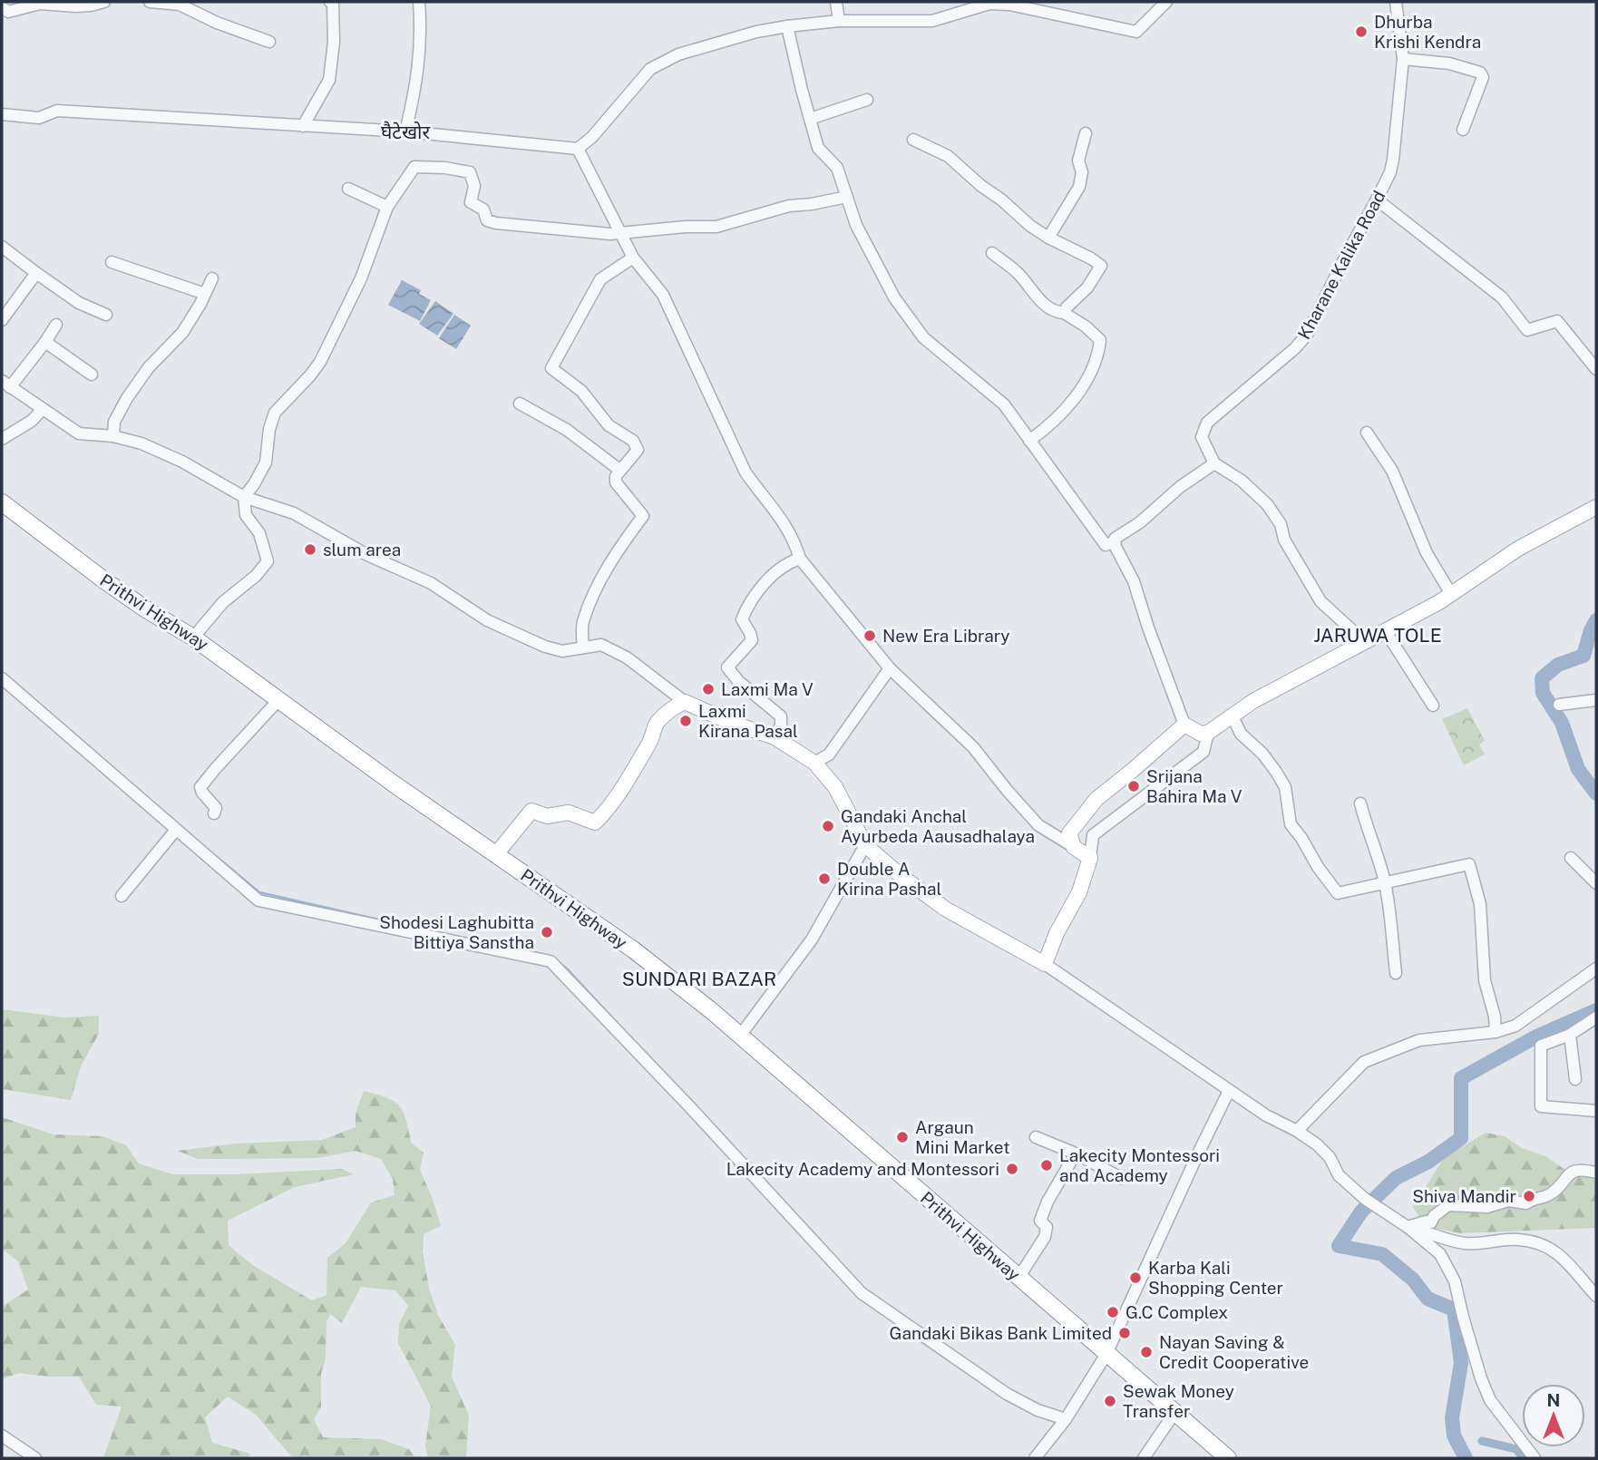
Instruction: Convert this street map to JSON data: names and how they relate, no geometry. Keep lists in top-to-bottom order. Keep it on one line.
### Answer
{"streets":{"highway":["Prithvi Highway"],"street":["Kharane Kalika Road"]},"districts":["घैटेखोर","JARUWA TOLE","SUNDARI BAZAR"],"places":["Dhurba Krishi Kendra","slum area","New Era Library","Laxmi Ma V","Laxmi Kirana Pasal","Srijana Bahira Ma V","Gandaki Anchal Ayurbeda Aausadhalaya","Double A Kirina Pashal","Shodesi Laghubitta Bittiya Sanstha","Argaun Mini Market","Lakecity Montessori and Academy","Lakecity Academy and Montessori","Shiva Mandir","Karba Kali Shopping Center","G.C Complex","Gandaki Bikas Bank Limited","Nayan Saving & Credit Cooperative","Sewak Money Transfer"],"north":"top"}
